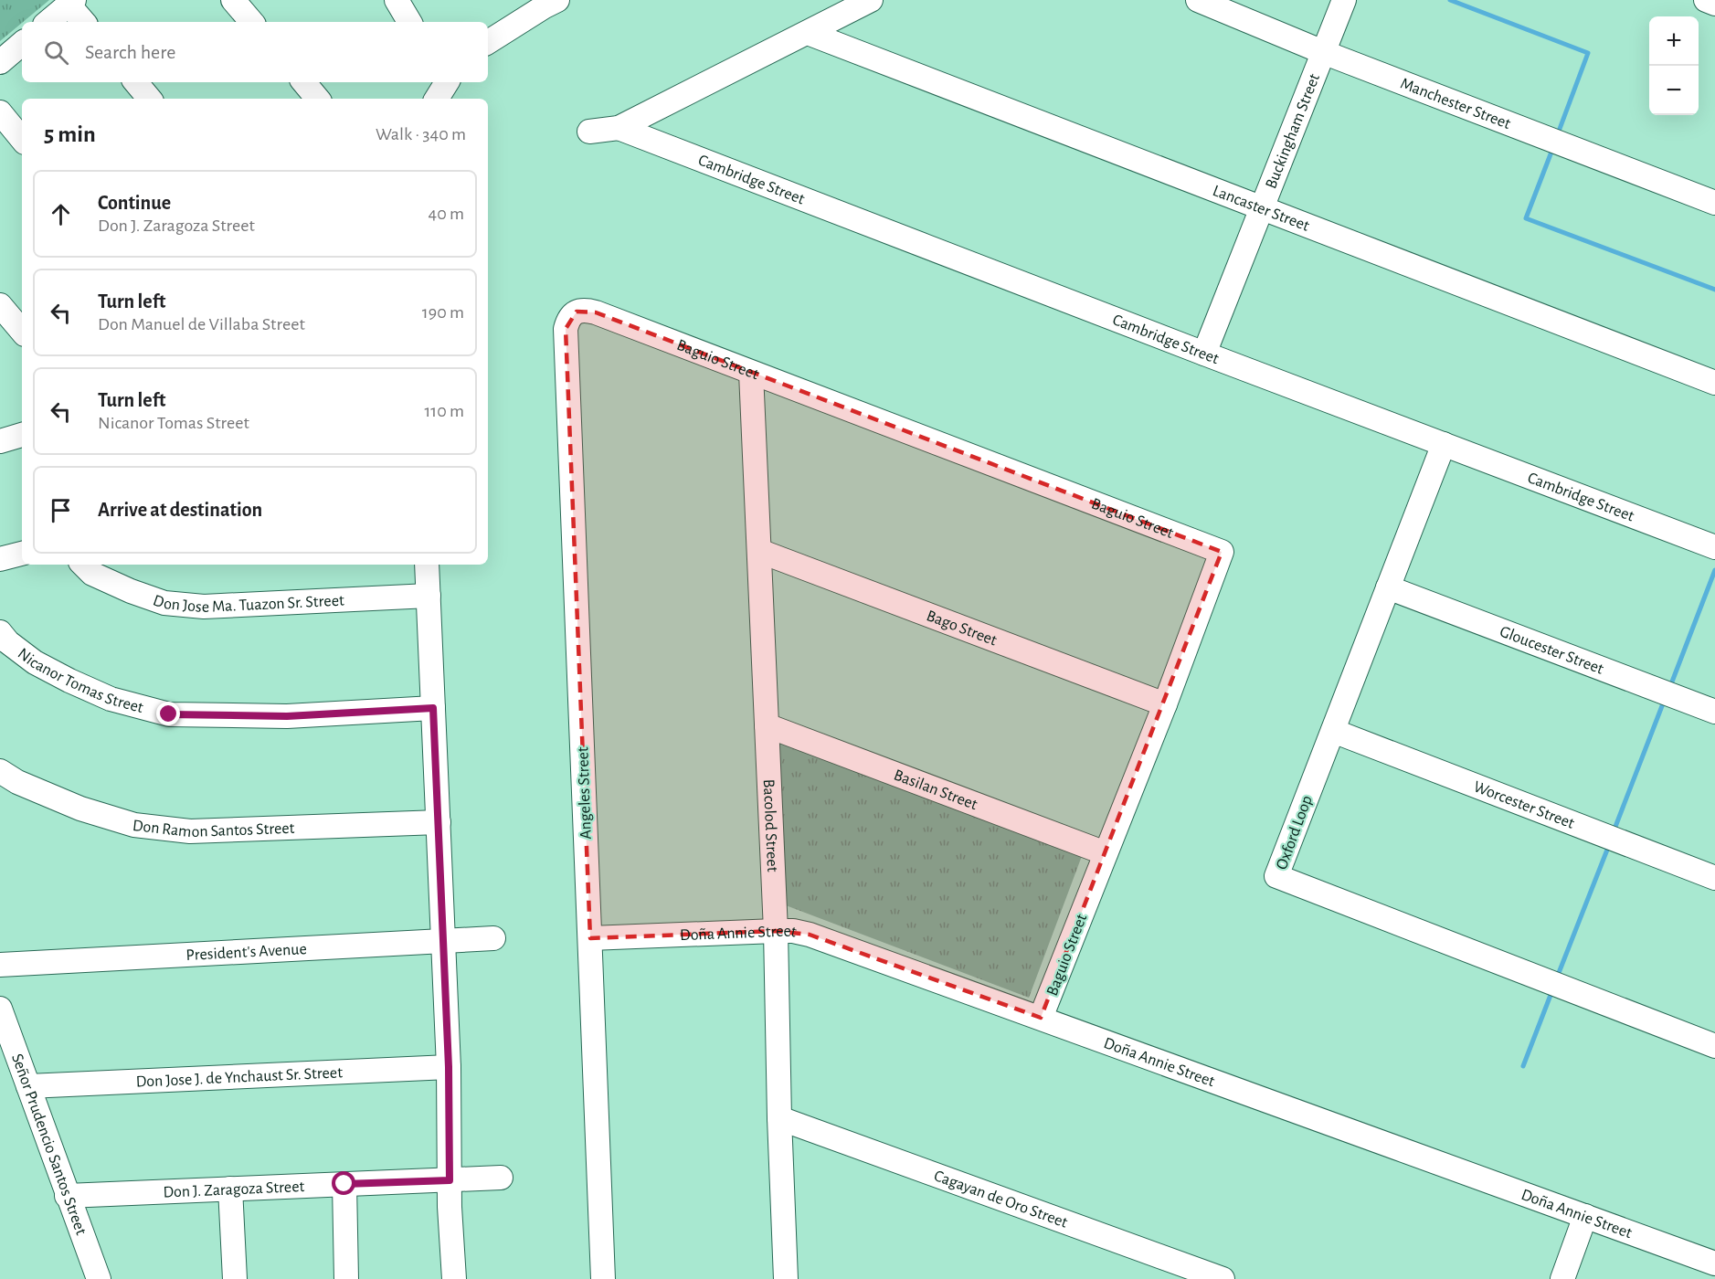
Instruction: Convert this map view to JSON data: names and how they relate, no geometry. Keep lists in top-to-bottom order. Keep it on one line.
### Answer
{"streets":{"street":["Manchester Street","Buckingham Street","Cambridge Street","Lancaster Street","Baguio Street","Don Jose Ma. Tuazon Sr. Street","Bago Street","Gloucester Street","Nicanor Tomas Street","Basilan Street","Angeles Street","Worcester Street","Don Ramon Santos Street","Bacolod Street","Oxford Loop","Doña Annie Street","President's Avenue","Don Jose J. de Ynchaust Sr. Street","Señor Prudencio Santos Street","Don J. Zaragoza Street","Cagayan de Oro Street"]},"crossings":[["Manchester Street","Buckingham Street"],["Buckingham Street","Cambridge Street"],["Buckingham Street","Lancaster Street"],["Cambridge Street","Lancaster Street"],["Cambridge Street","Oxford Loop"],["Baguio Street","Bago Street"],["Baguio Street","Basilan Street"],["Baguio Street","Angeles Street"],["Baguio Street","Bacolod Street"],["Baguio Street","Doña Annie Street"],["Bago Street","Bacolod Street"],["Gloucester Street","Oxford Loop"],["Basilan Street","Bacolod Street"],["Angeles Street","Doña Annie Street"],["Worcester Street","Oxford Loop"],["Bacolod Street","Doña Annie Street"],["Bacolod Street","Cagayan de Oro Street"],["Don Jose J. de Ynchaust Sr. Street","Señor Prudencio Santos Street"],["Señor Prudencio Santos Street","Don J. Zaragoza Street"]],"page":{"map_buttons":["+","−"],"search":"Search here","heading":["5 min","Walk · 340 m"],"list":[["Continue","Don J. Zaragoza Street","40 m"],["Turn left","Don Manuel de Villaba Street","190 m"],["Turn left","Nicanor Tomas Street","110 m"],"Arrive at destination"]}}
